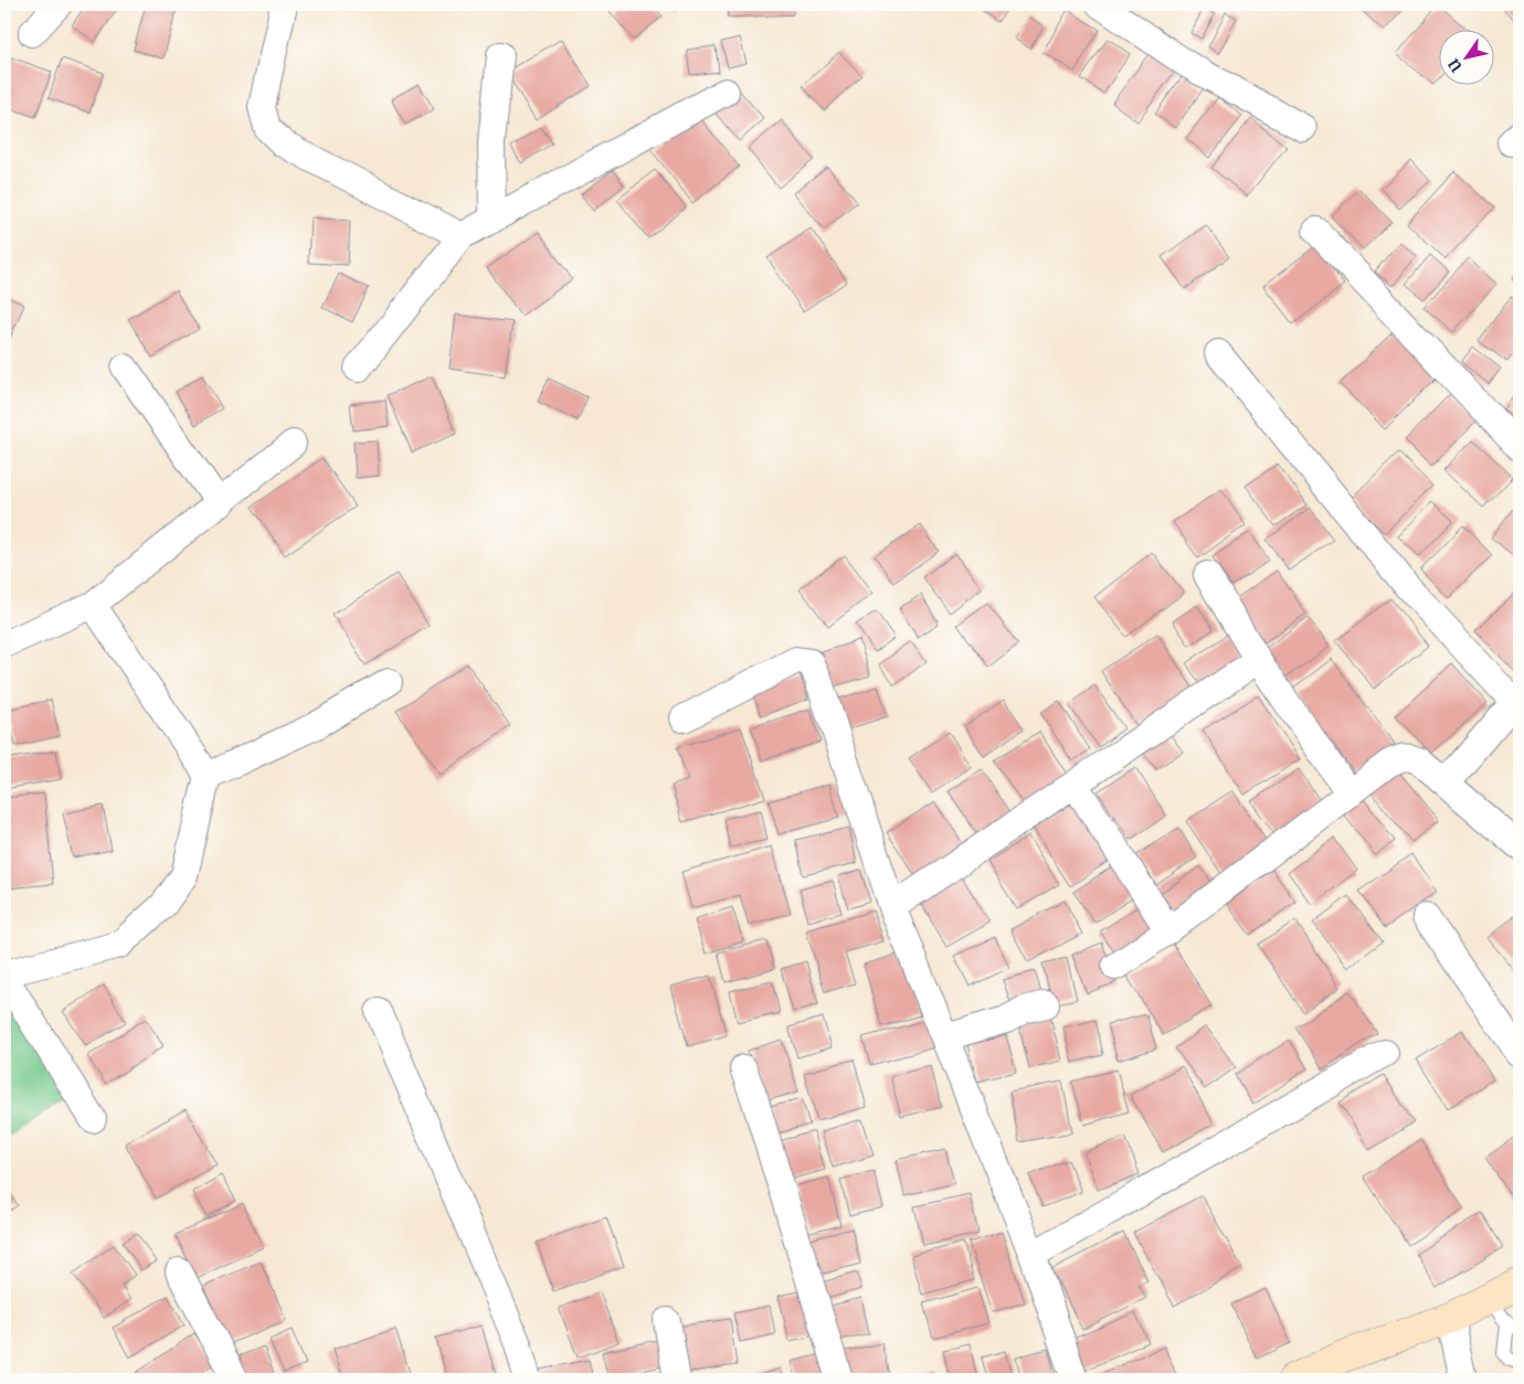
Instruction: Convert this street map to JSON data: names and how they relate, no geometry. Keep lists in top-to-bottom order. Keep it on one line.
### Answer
{"north":"bottom left"}
